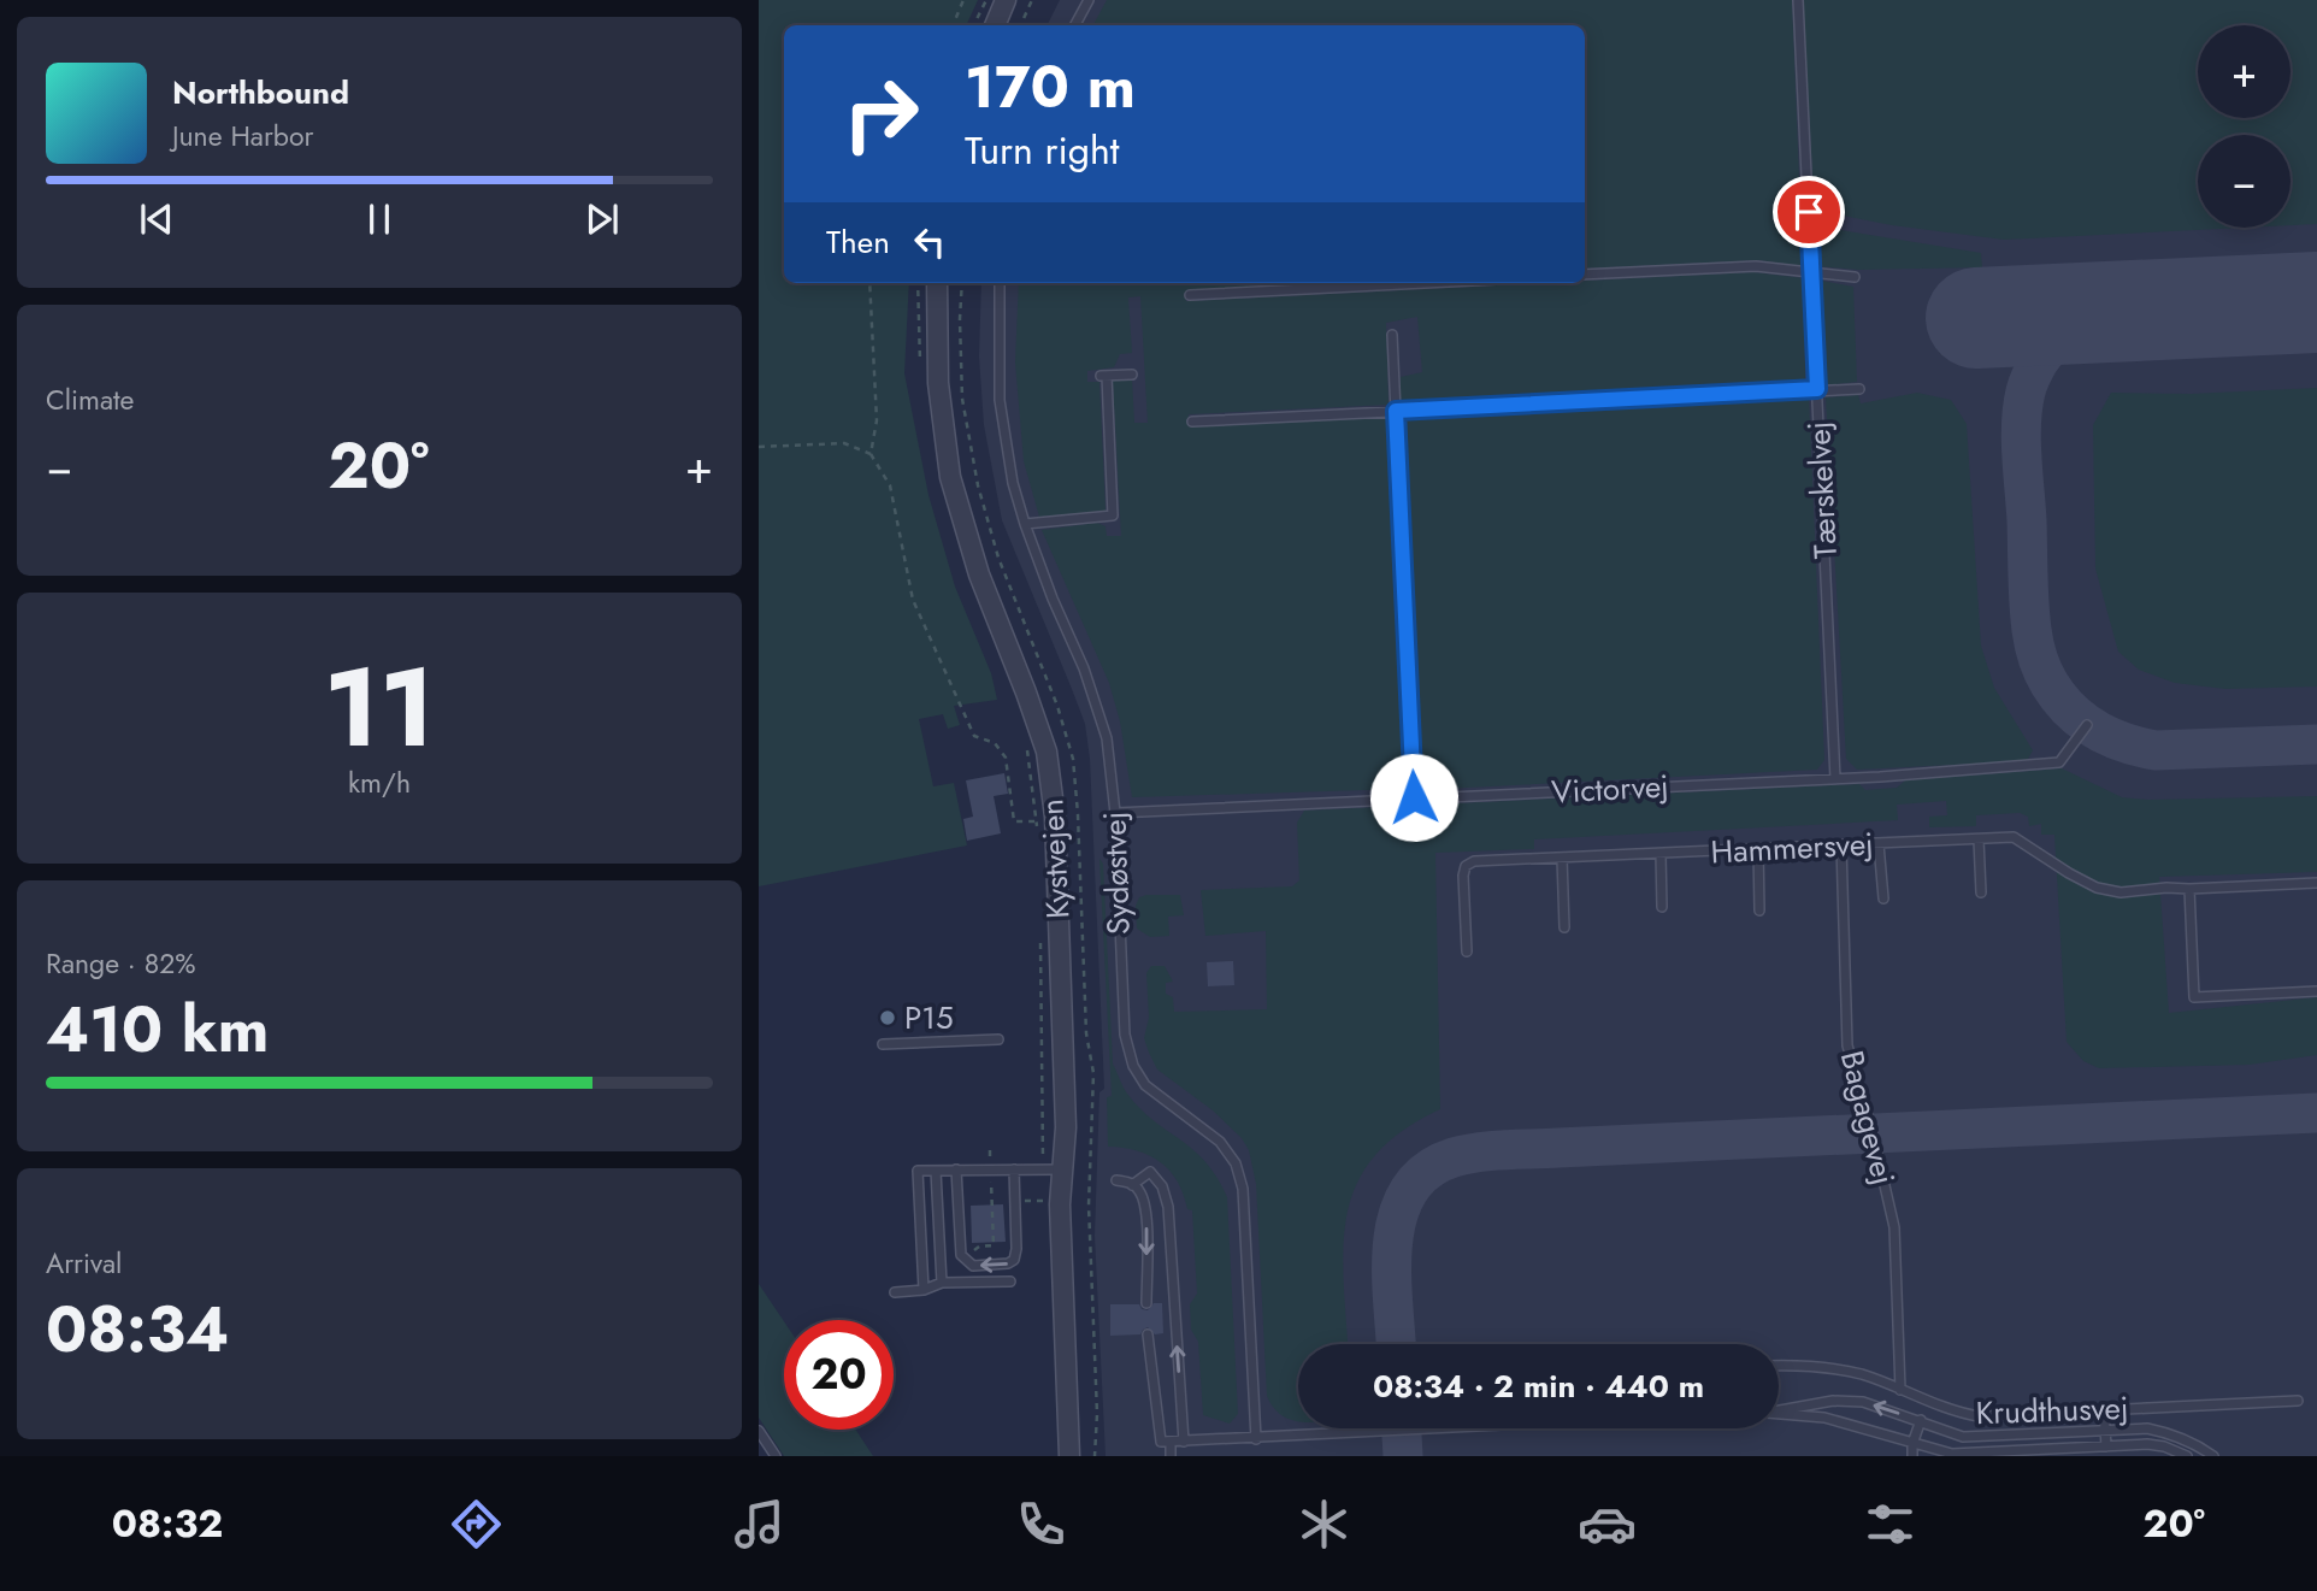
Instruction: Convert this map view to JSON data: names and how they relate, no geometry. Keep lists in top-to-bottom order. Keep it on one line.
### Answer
{"streets":{"street":["Kystvejen"],"lane":["Tærskelvej","Victorvej","Hammersvej","Sydøstvej","Bagagevej","Krudthusvej"]},"crossings":[["Tærskelvej","Victorvej"],["Victorvej","Sydøstvej"],["Hammersvej","Bagagevej"],["Bagagevej","Krudthusvej"]],"places":["P15"],"page":{"map_buttons":["+","−"],"turn":["170 m","Turn right"],"song":["Northbound","June Harbor"],"then":"Then","tile":["Climate",["11","km/h"],["Range · 82%","410 km"],["Arrival","08:34"]],"heat":["−","20°","+"],"limit":"20","trip":"08:34 · 2 min · 440 m","tabs":["08:32","20°"]}}
